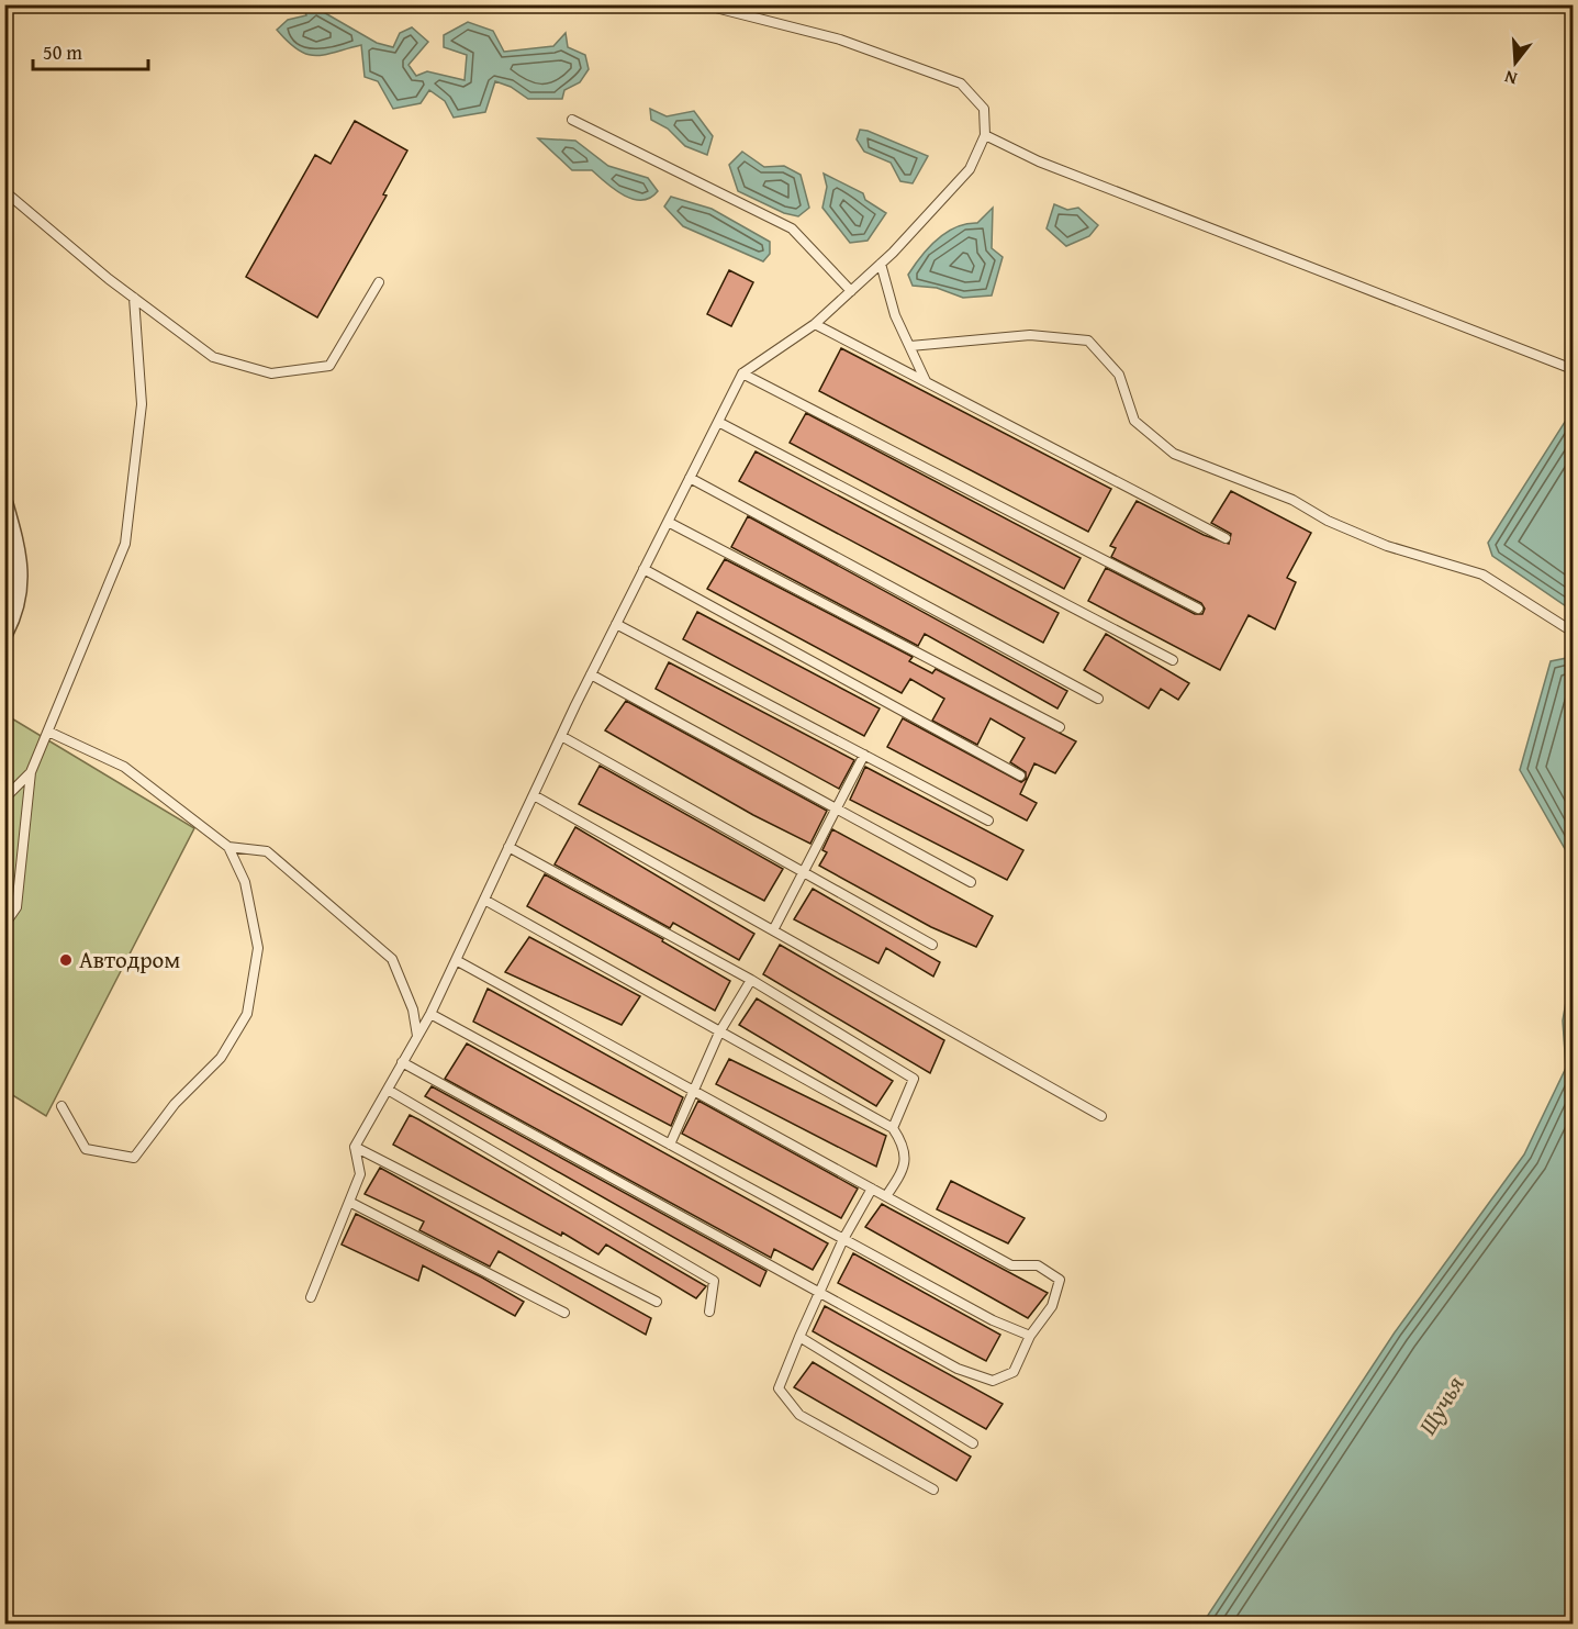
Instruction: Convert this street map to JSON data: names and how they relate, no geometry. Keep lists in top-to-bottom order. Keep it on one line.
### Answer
{"water":["Щучья"],"places":["Автодром"],"scale_bar":"50 m","north":"bottom"}
